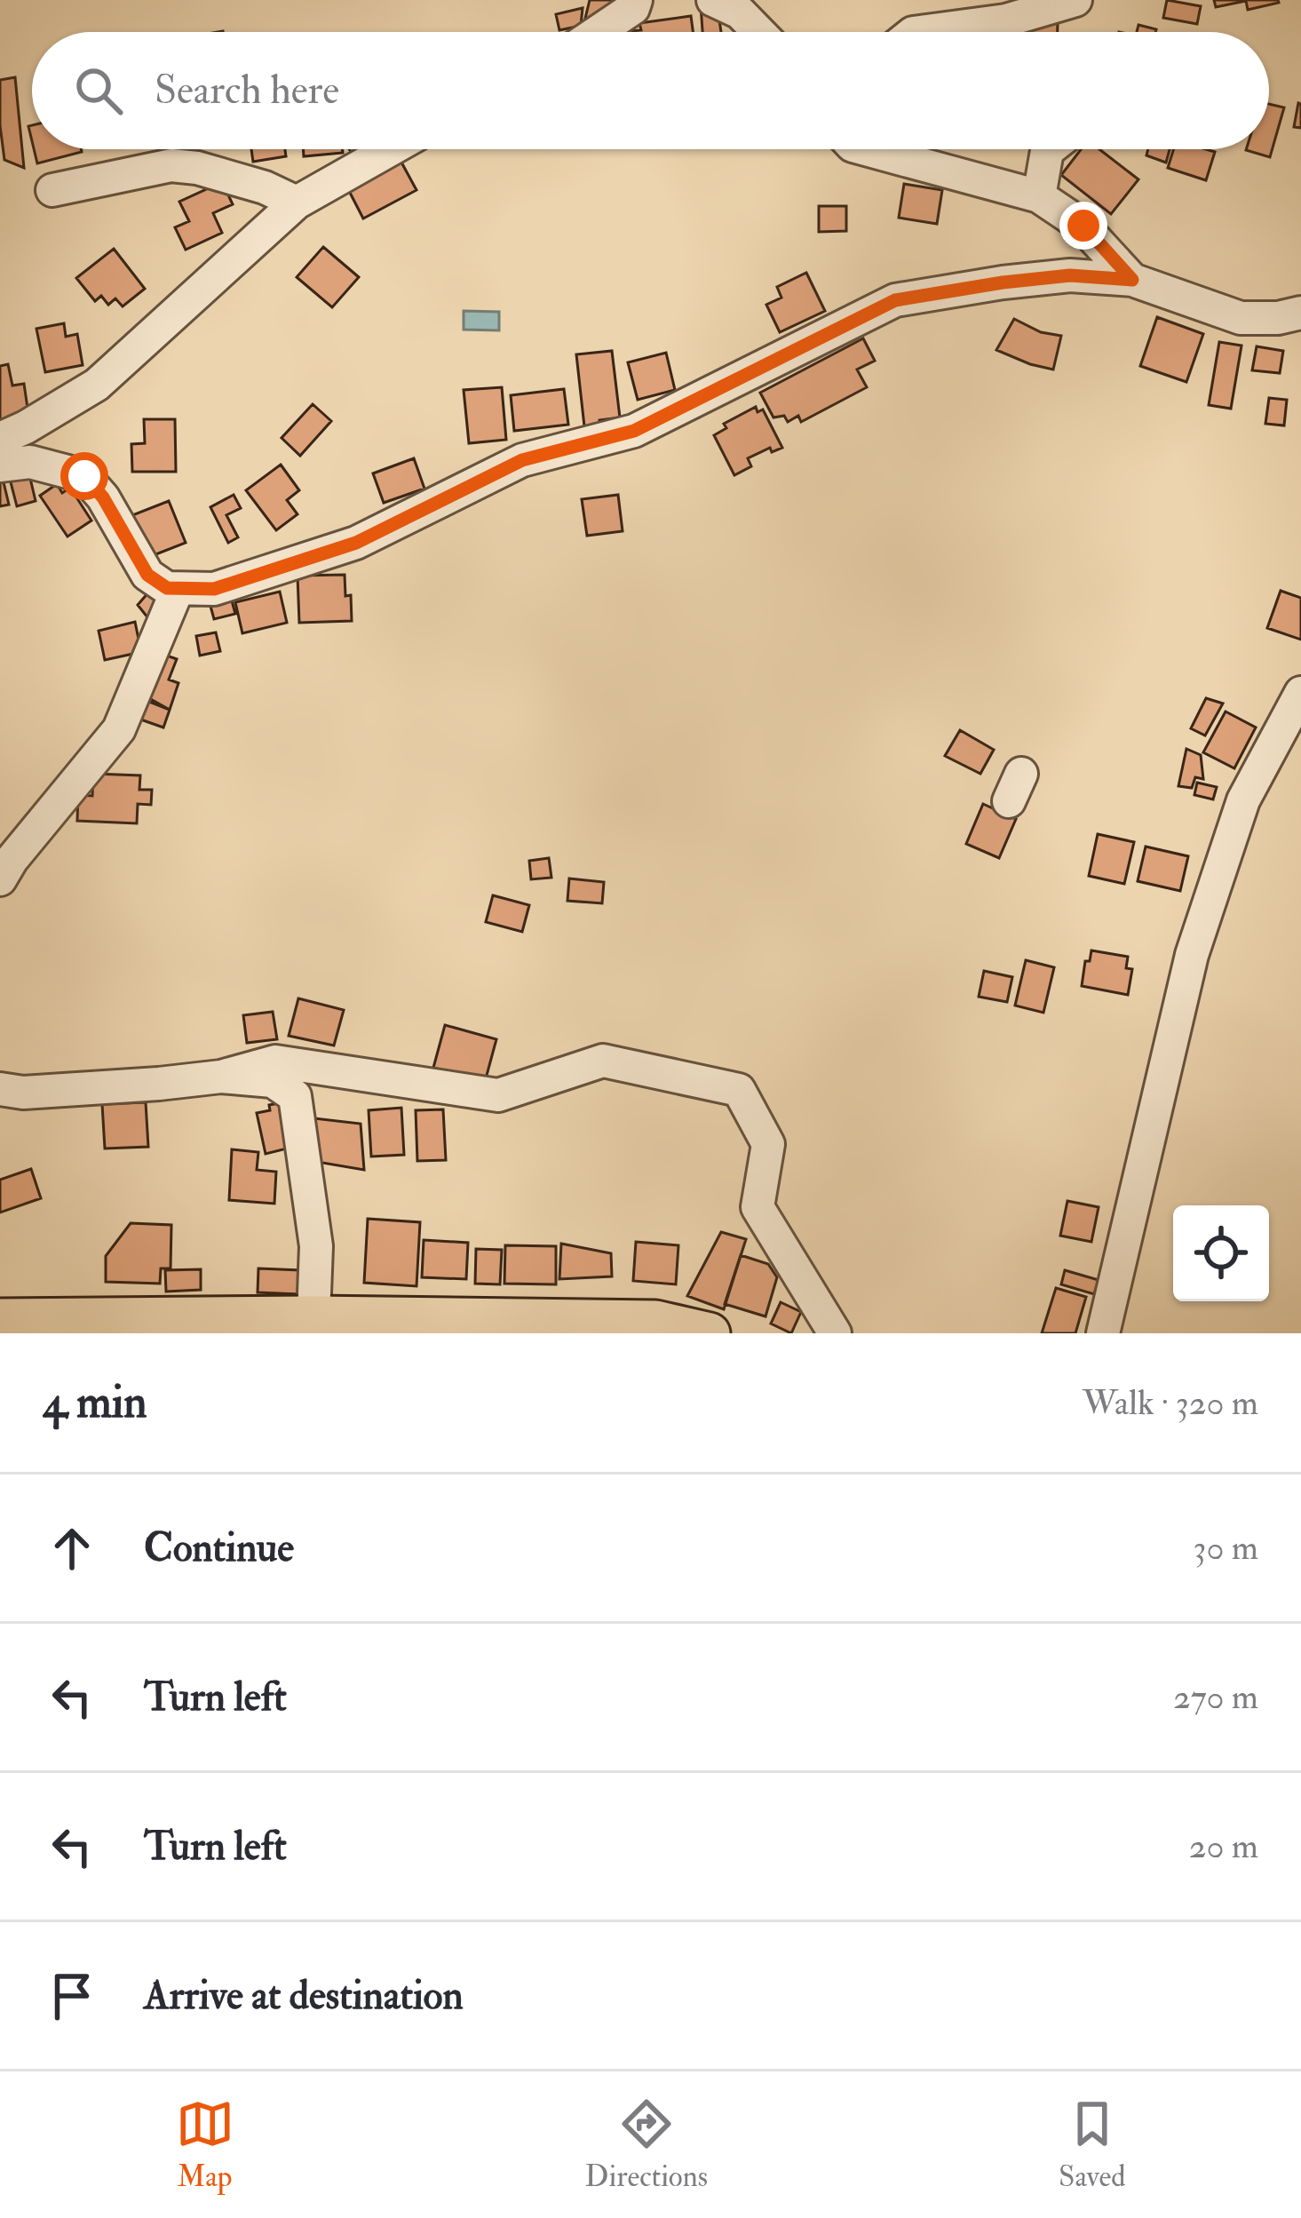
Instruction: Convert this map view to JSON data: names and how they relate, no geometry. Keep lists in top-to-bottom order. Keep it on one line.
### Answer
{"page":{"search":"Search here","heading":["4 min","Walk · 320 m"],"list":[["Continue","30 m"],["Turn left","270 m"],["Turn left","20 m"],"Arrive at destination"],"nav":["Map","Directions","Saved"]}}
